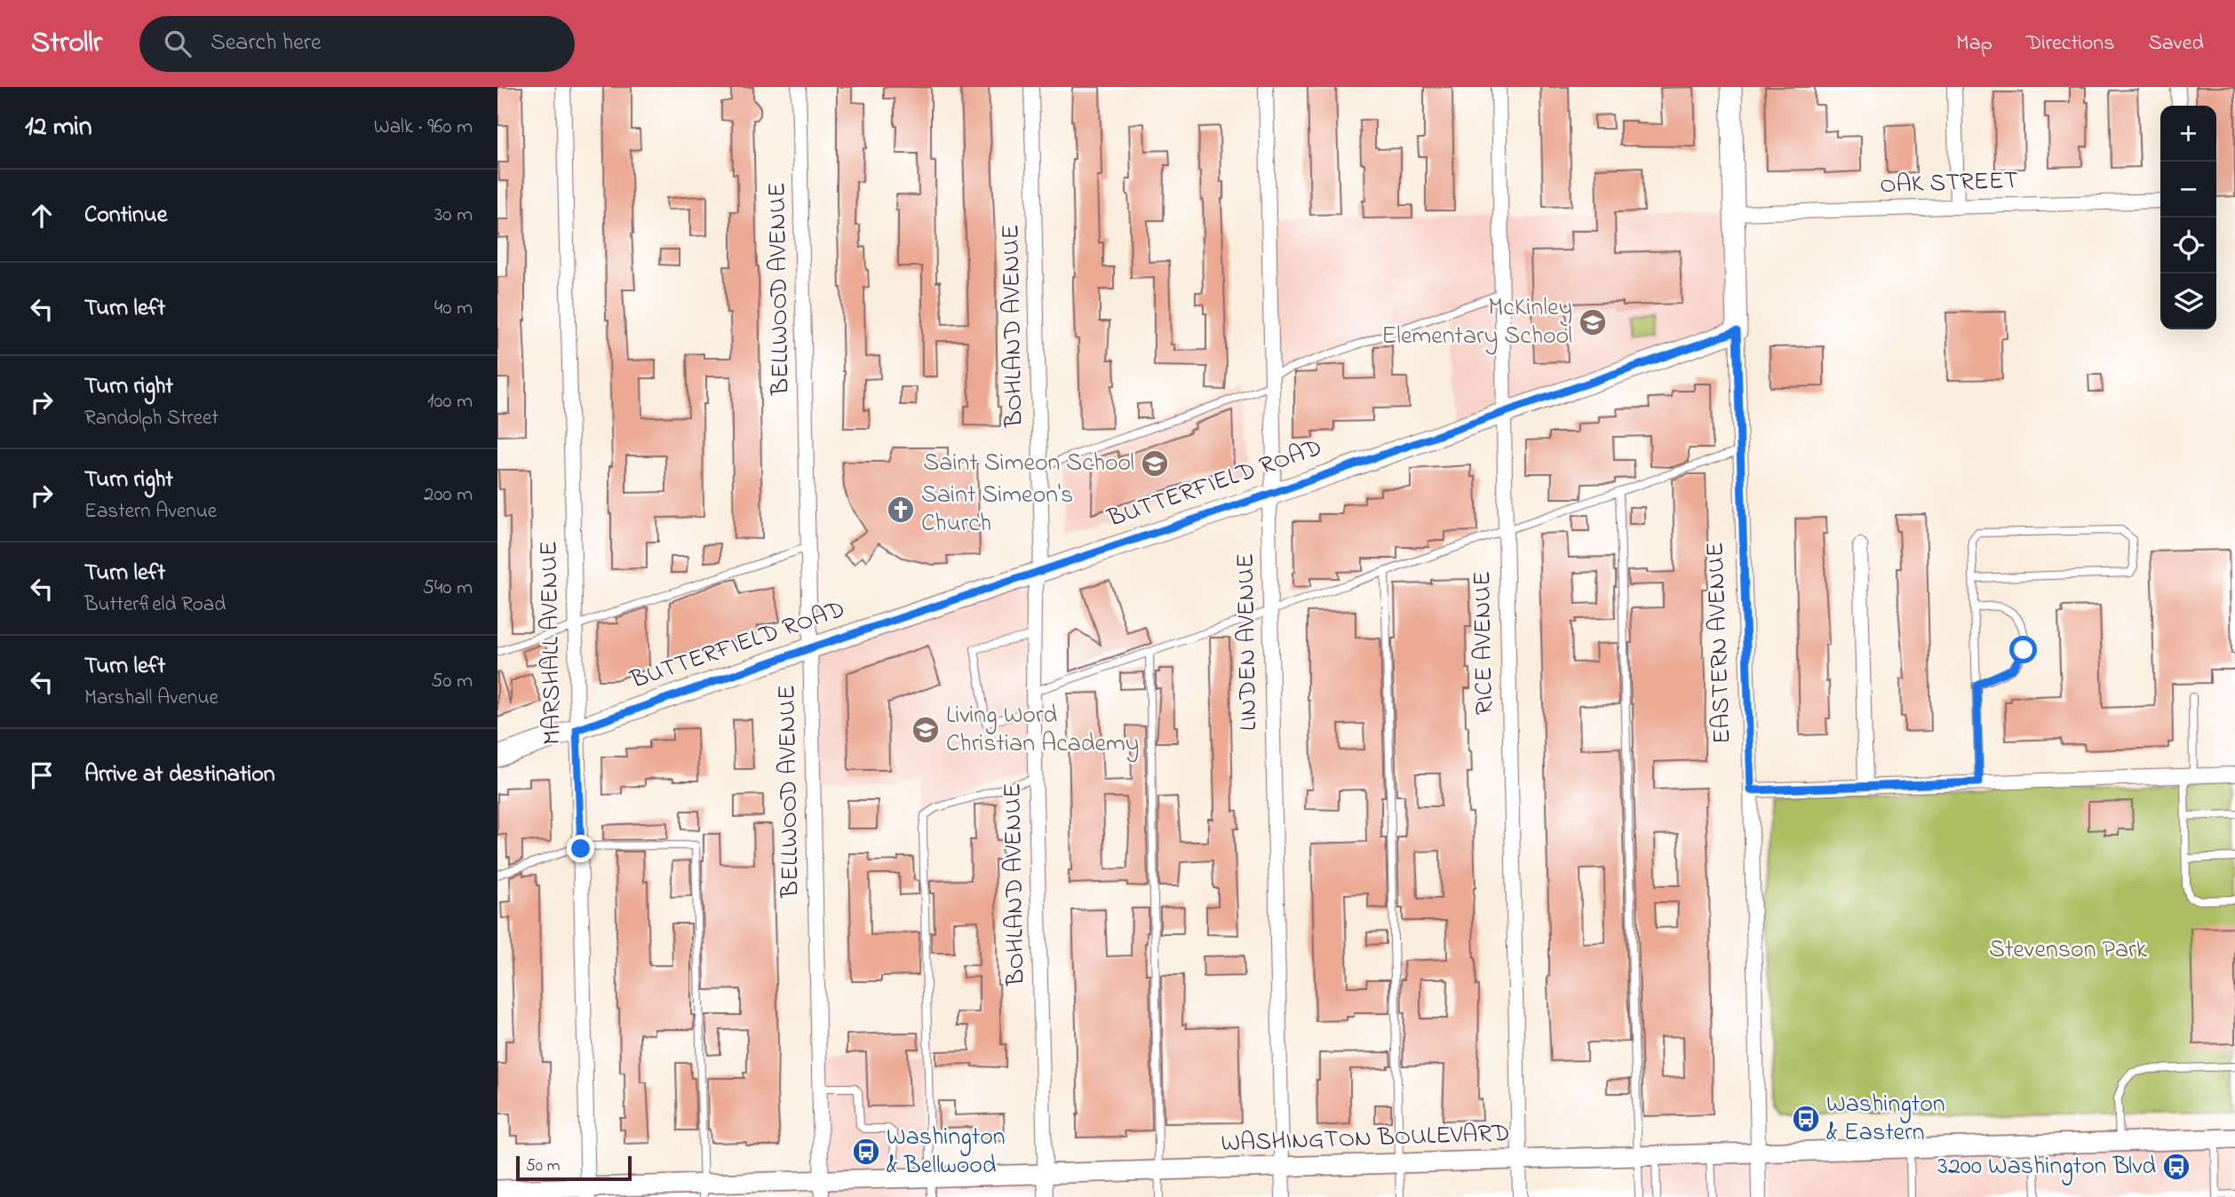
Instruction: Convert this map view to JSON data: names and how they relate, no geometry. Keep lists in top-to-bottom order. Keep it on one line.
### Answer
{"streets":{"main road":["BUTTERFIELD ROAD","EASTERN AVENUE"],"street":["OAK STREET","BELLWOOD AVENUE","BOHLAND AVENUE","LINDEN AVENUE","MARSHALL AVENUE","RICE AVENUE","WASHINGTON BOULEVARD"]},"crossings":[["OAK STREET","EASTERN AVENUE"],["BELLWOOD AVENUE","BUTTERFIELD ROAD"],["BELLWOOD AVENUE","WASHINGTON BOULEVARD"],["BOHLAND AVENUE","BUTTERFIELD ROAD"],["BOHLAND AVENUE","WASHINGTON BOULEVARD"],["BUTTERFIELD ROAD","LINDEN AVENUE"],["BUTTERFIELD ROAD","MARSHALL AVENUE"],["BUTTERFIELD ROAD","RICE AVENUE"],["BUTTERFIELD ROAD","EASTERN AVENUE"],["LINDEN AVENUE","WASHINGTON BOULEVARD"],["MARSHALL AVENUE","WASHINGTON BOULEVARD"],["RICE AVENUE","WASHINGTON BOULEVARD"],["EASTERN AVENUE","WASHINGTON BOULEVARD"]],"parks":["Stevenson Park"],"places":{"school or university":["McKinley Elementary School","Saint Simeon School","Living Word Christian Academy"],"church":["Saint Simeon's Church"],"bus stop":["Washington & Eastern","Washington & Bellwood","3200 Washington Blvd"]},"scale_bar":"50 m","page":{"header":"Strollr","search":"Search here","nav":["Map","Directions","Saved"],"heading":["12 min","Walk · 960 m"],"map_buttons":["+","−"],"list":[["Continue","30 m"],["Turn left","40 m"],["Turn right","Randolph Street","100 m"],["Turn right","Eastern Avenue","200 m"],["Turn left","Butterfield Road","540 m"],["Turn left","Marshall Avenue","50 m"],"Arrive at destination"],"scale":"50 m"}}
